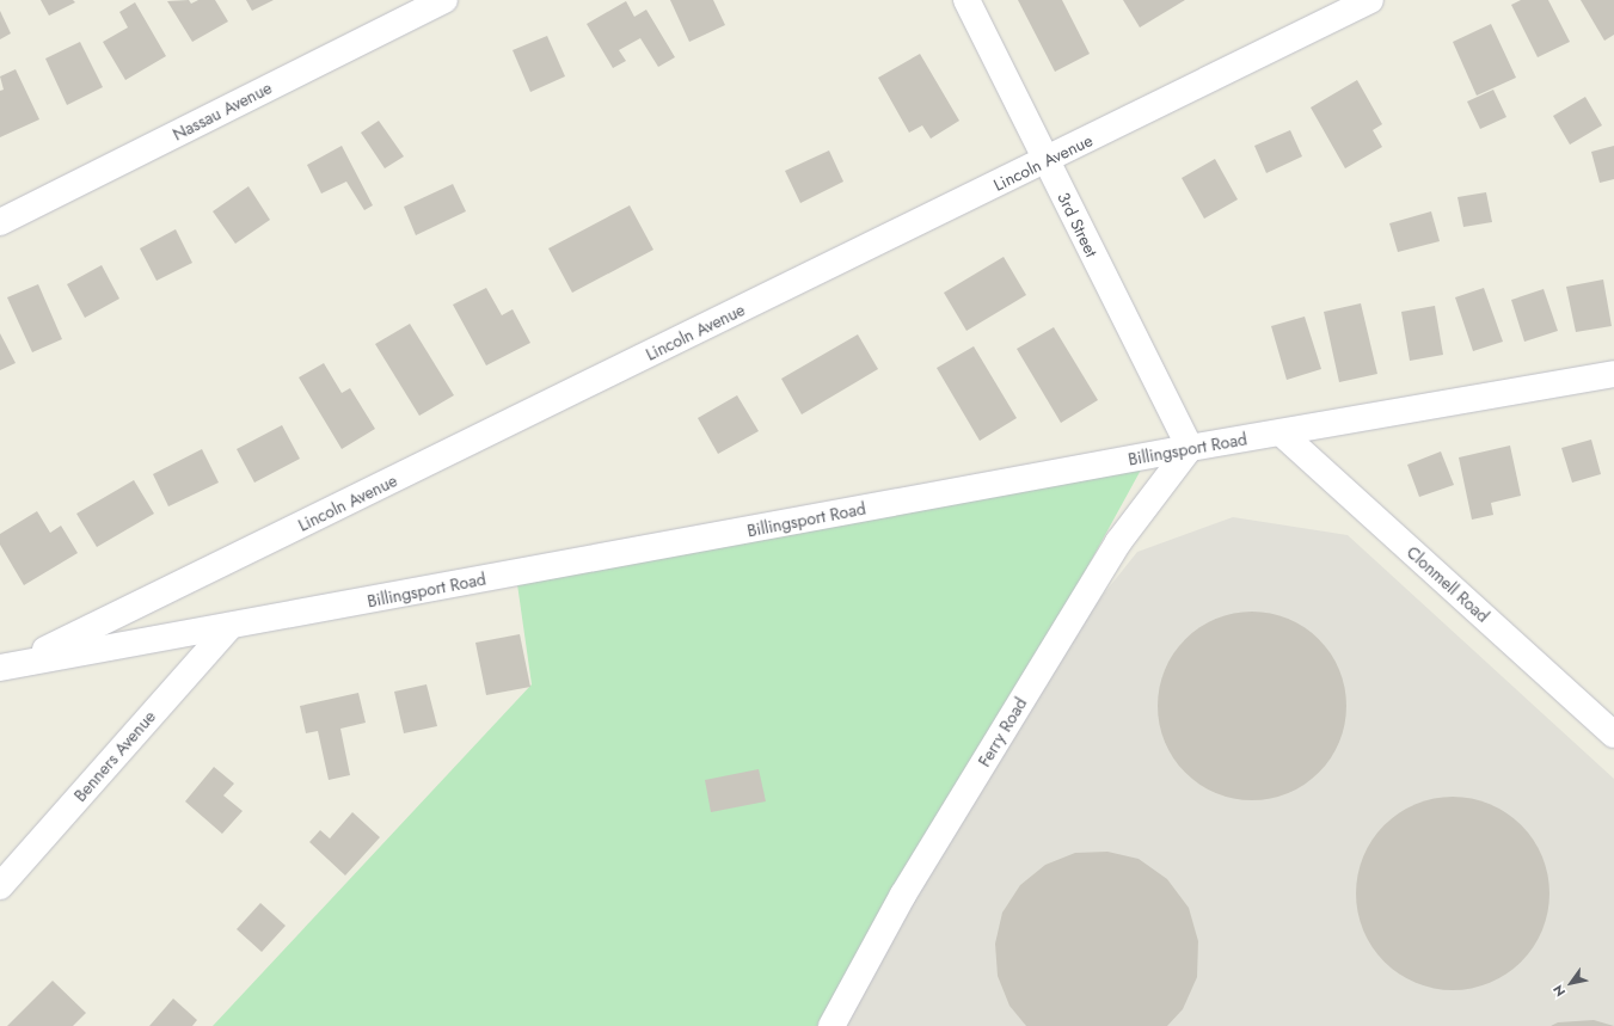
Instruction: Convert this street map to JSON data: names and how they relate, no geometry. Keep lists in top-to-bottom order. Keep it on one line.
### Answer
{"streets":{"street":["Nassau Avenue","Lincoln Avenue","3rd Street","Billingsport Road","Clonmell Road","Ferry Road","Benners Avenue"]},"crossings":[["Lincoln Avenue","3rd Street"],["Lincoln Avenue","Billingsport Road"],["3rd Street","Billingsport Road"],["3rd Street","Ferry Road"],["Billingsport Road","Clonmell Road"],["Billingsport Road","Ferry Road"],["Billingsport Road","Benners Avenue"]],"north":"bottom left"}
